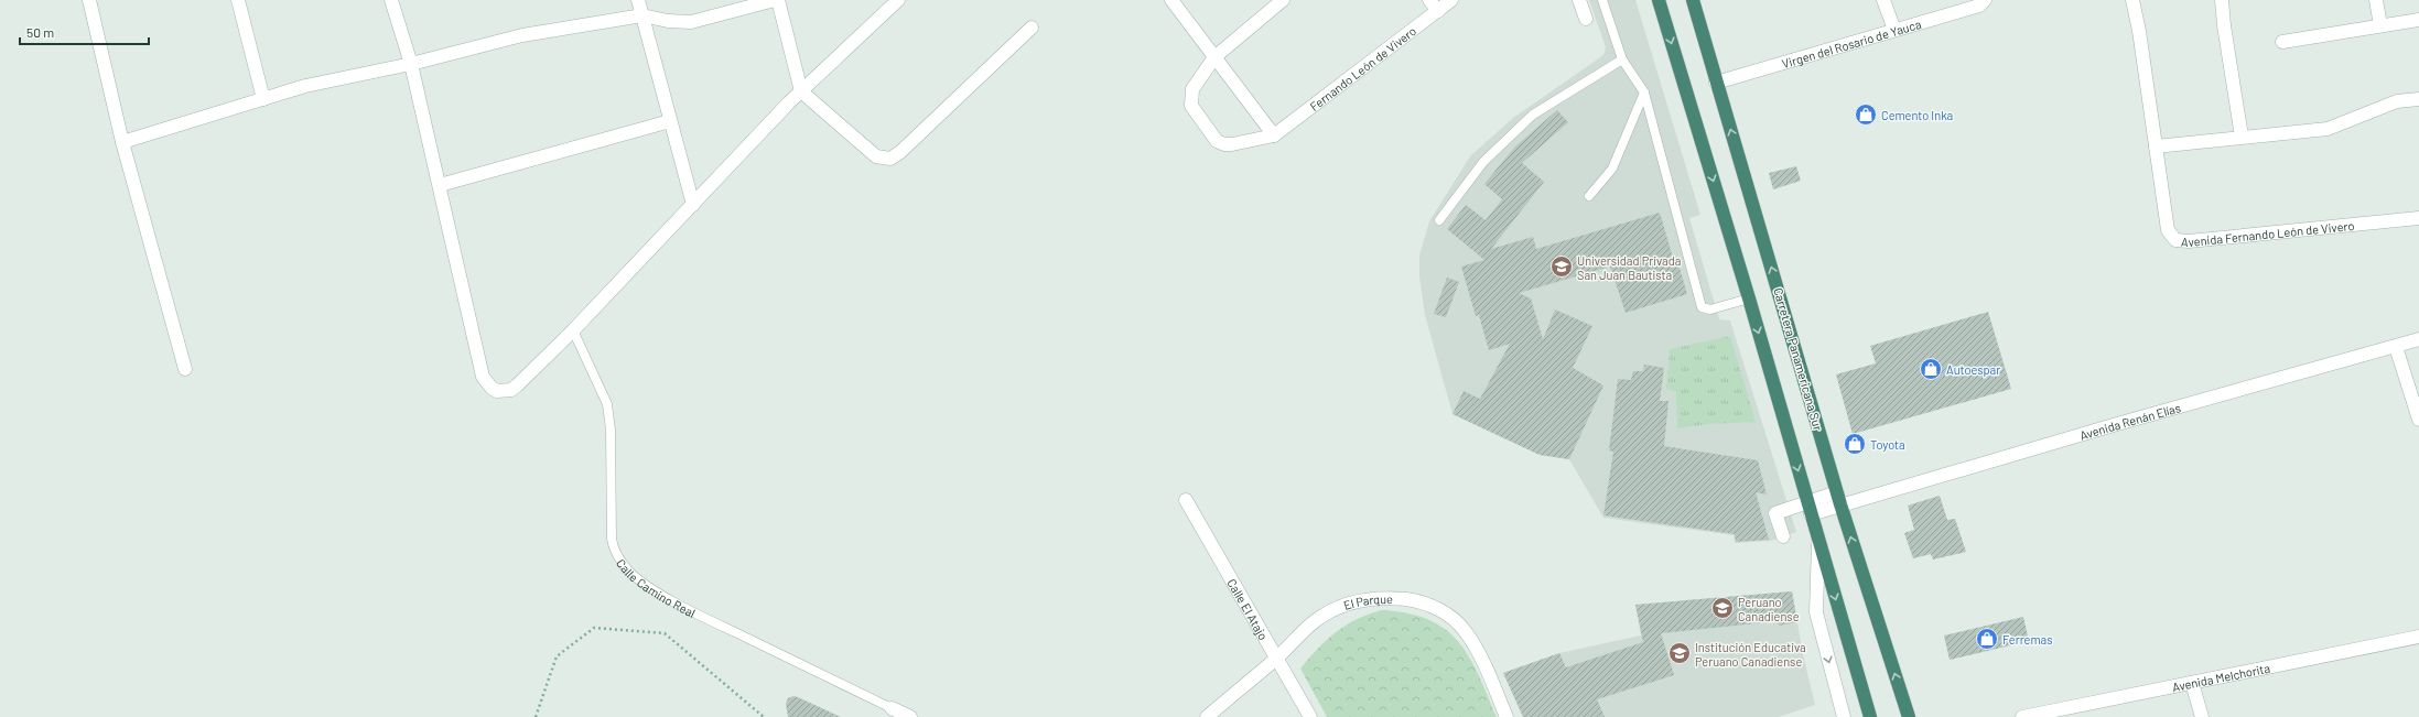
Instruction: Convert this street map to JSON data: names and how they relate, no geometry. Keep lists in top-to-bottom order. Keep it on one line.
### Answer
{"streets":{"highway":["Carretera Panamericana Sur"],"street":["Virgen del Rosario de Yauca","Fernando León de Vivero","Avenida Fernando León de Vivero","Avenida Renán Elías","Calle Camino Real","El Parque","Calle El Atajo","Avenida Melchorita"]},"crossings":[["Virgen del Rosario de Yauca","Carretera Panamericana Sur"],["Carretera Panamericana Sur","Avenida Renán Elías"],["El Parque","Calle El Atajo"]],"places":{"shop":["Cemento Inka","Autoespar","Toyota","Ferremas"],"school or university":["Universidad Privada San Juan Bautista","Peruano Canadiense","Institución Educativa Peruano Canadiense"]},"scale_bar":"50 m"}
